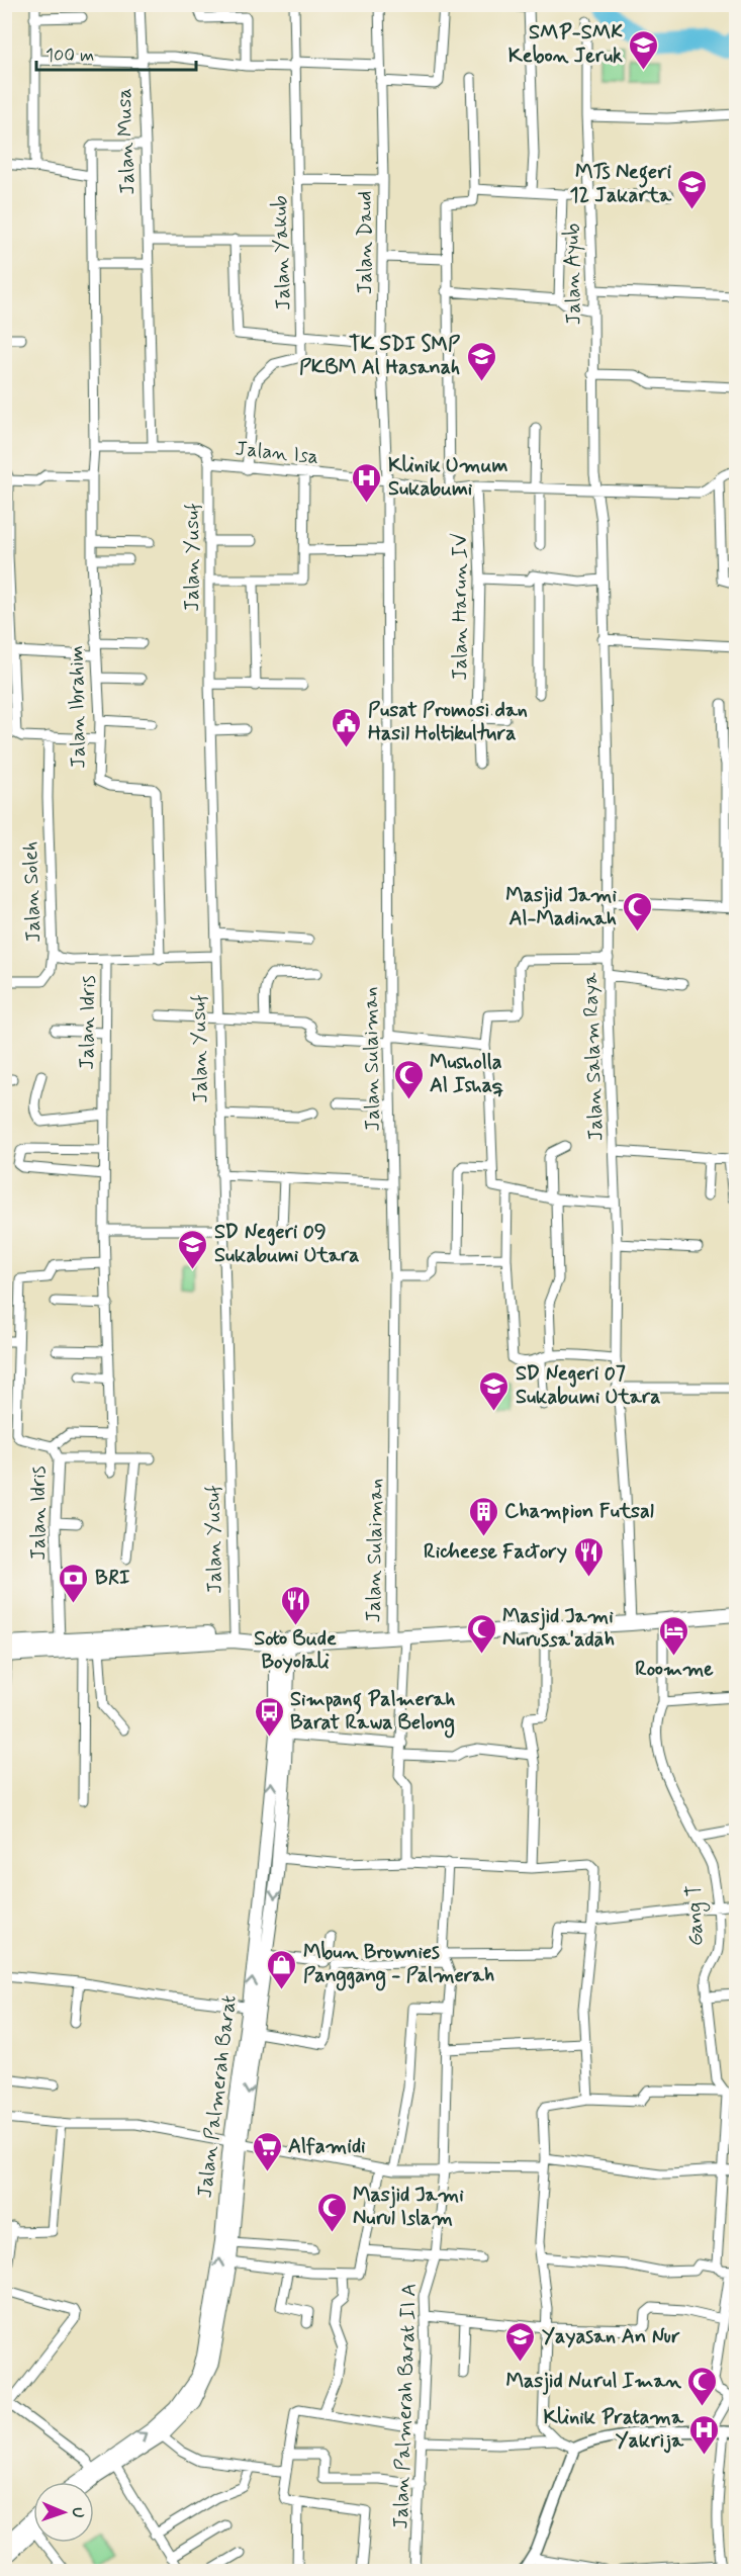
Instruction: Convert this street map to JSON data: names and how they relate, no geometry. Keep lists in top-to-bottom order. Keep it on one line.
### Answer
{"streets":{"main road":["Jalan Palmerah Barat"],"street":["Jalan Musa","Jalan Daud","Jalan Yakub","Jalan Ayub","Jalan Isa","Jalan Yusuf","Jalan Harun IV","Jalan Ibrahim","Jalan Soleh","Jalan Idris","Jalan Salam Raya","Jalan Sulaiman","Gang T","Jalan Palmerah Barat II A"]},"crossings":[["Jalan Musa","Jalan Isa"],["Jalan Daud","Jalan Isa"],["Jalan Daud","Jalan Sulaiman"],["Jalan Ayub","Jalan Isa"],["Jalan Ayub","Jalan Salam Raya"],["Jalan Isa","Jalan Yusuf"],["Jalan Isa","Jalan Harun IV"],["Jalan Isa","Jalan Salam Raya"],["Jalan Isa","Jalan Sulaiman"],["Jalan Yusuf","Jalan Soleh"],["Jalan Ibrahim","Jalan Soleh"],["Jalan Soleh","Jalan Idris"]],"places":{"school or university":["SMP-SMK Kebon Jeruk","MTs Negeri 12 Jakarta","TK SDI SMP PKBM Al Hasanah","SD Negeri 09 Sukabumi Utara","SD Negeri 07 Sukabumi Utara","Yayasan An Nur"],"hospital":["Klinik Umum Sukabumi","Klinik Pratama Yakrija"],"public building":["Pusat Promosi dan Hasil Holtikultura"],"mosque":["Masjid Jami Al-Madinah","Musholla Al Ishaq","Masjid Jami Nurussa'adah","Masjid Jami Nurul Islam","Masjid Nurul Iman"],"building":["Champion Futsal"],"restaurant":["Richeese Factory","Soto Bude Boyolali"],"bank":["BRI"],"hotel":["Roomme"],"bus stop":["Simpang Palmerah Barat Rawa Belong"],"shop":["Mbun Brownies Panggang - Palmerah"],"supermarket":["Alfamidi"]},"scale_bar":"100 m","north":"right"}
